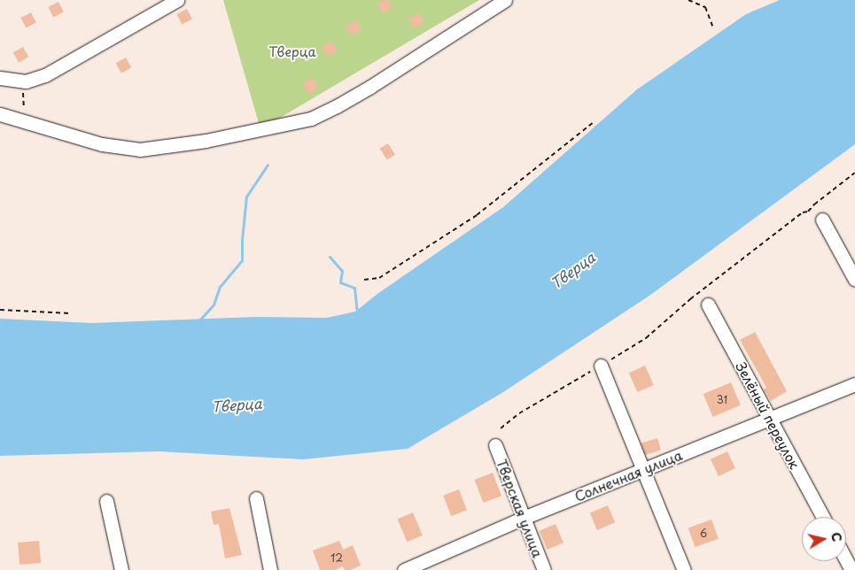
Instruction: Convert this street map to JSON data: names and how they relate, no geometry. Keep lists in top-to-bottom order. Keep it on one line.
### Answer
{"streets":{"street":["Зелёный переулок","Солнечная улица","Тверская улица"]},"crossings":[["Зелёный переулок","Солнечная улица"],["Солнечная улица","Тверская улица"]],"water":["Тверца"],"parks":["Тверца"],"house_numbers":["31","6","12"],"north":"right"}
